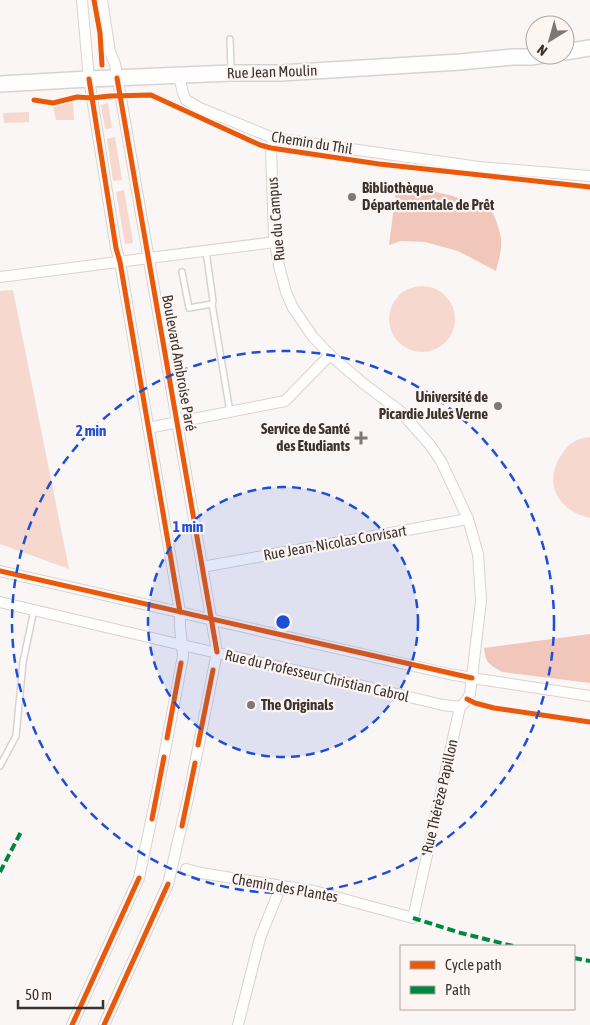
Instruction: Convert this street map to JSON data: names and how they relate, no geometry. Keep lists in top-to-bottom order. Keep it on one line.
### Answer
{"streets":{"main road":["Rue Jean Moulin"],"street":["Chemin du Thil","Rue du Campus","Boulevard Ambroise Paré","Rue Jean-Nicolas Corvisart","Rue du Professeur Christian Cabrol","Rue Thérèze Papillon","Chemin des Plantes"]},"crossings":[["Rue Jean Moulin","Chemin du Thil"],["Rue Jean Moulin","Boulevard Ambroise Paré"],["Chemin du Thil","Rue du Campus"],["Rue du Campus","Rue Jean-Nicolas Corvisart"],["Rue du Campus","Rue Thérèze Papillon"],["Boulevard Ambroise Paré","Rue Jean-Nicolas Corvisart"],["Boulevard Ambroise Paré","Rue du Professeur Christian Cabrol"],["Rue du Professeur Christian Cabrol","Rue Thérèze Papillon"],["Rue Thérèze Papillon","Chemin des Plantes"]],"places":{"other":["Bibliothèque Départementale de Prêt","Université de Picardie Jules Verne","The Originals"],"health":["Service de Santé des Etudiants"]},"legend":["Cycle path","Path"],"scale_bar":"50 m","north":"bottom left","rings":["2 min","1 min"]}
